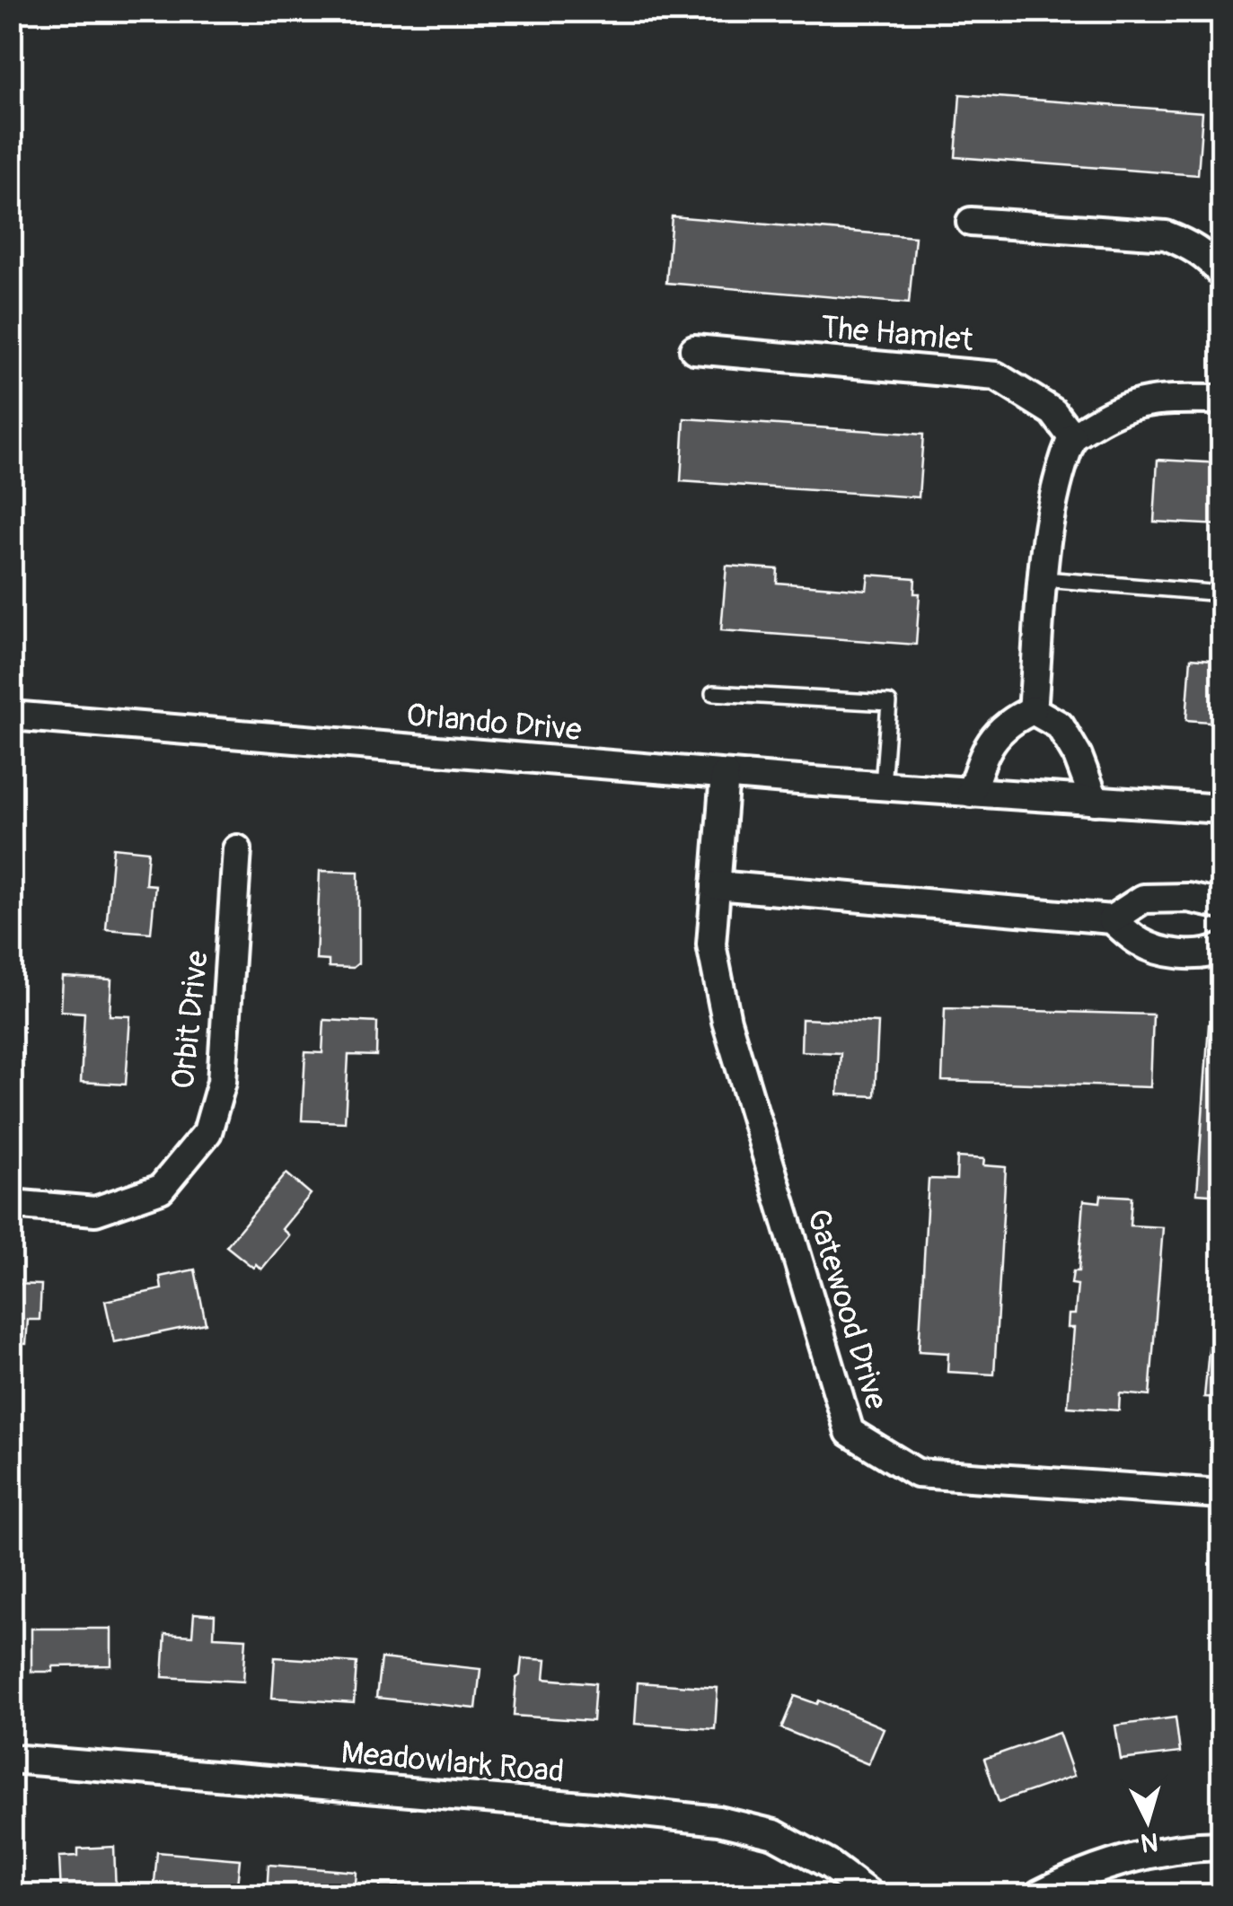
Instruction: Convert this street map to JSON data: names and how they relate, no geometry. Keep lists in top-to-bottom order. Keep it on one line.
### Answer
{"streets":{"street":["The Hamlet","Orlando Drive","Orbit Drive","Gatewood Drive","Meadowlark Road"]},"crossings":[["Orlando Drive","Gatewood Drive"]],"north":"bottom"}
